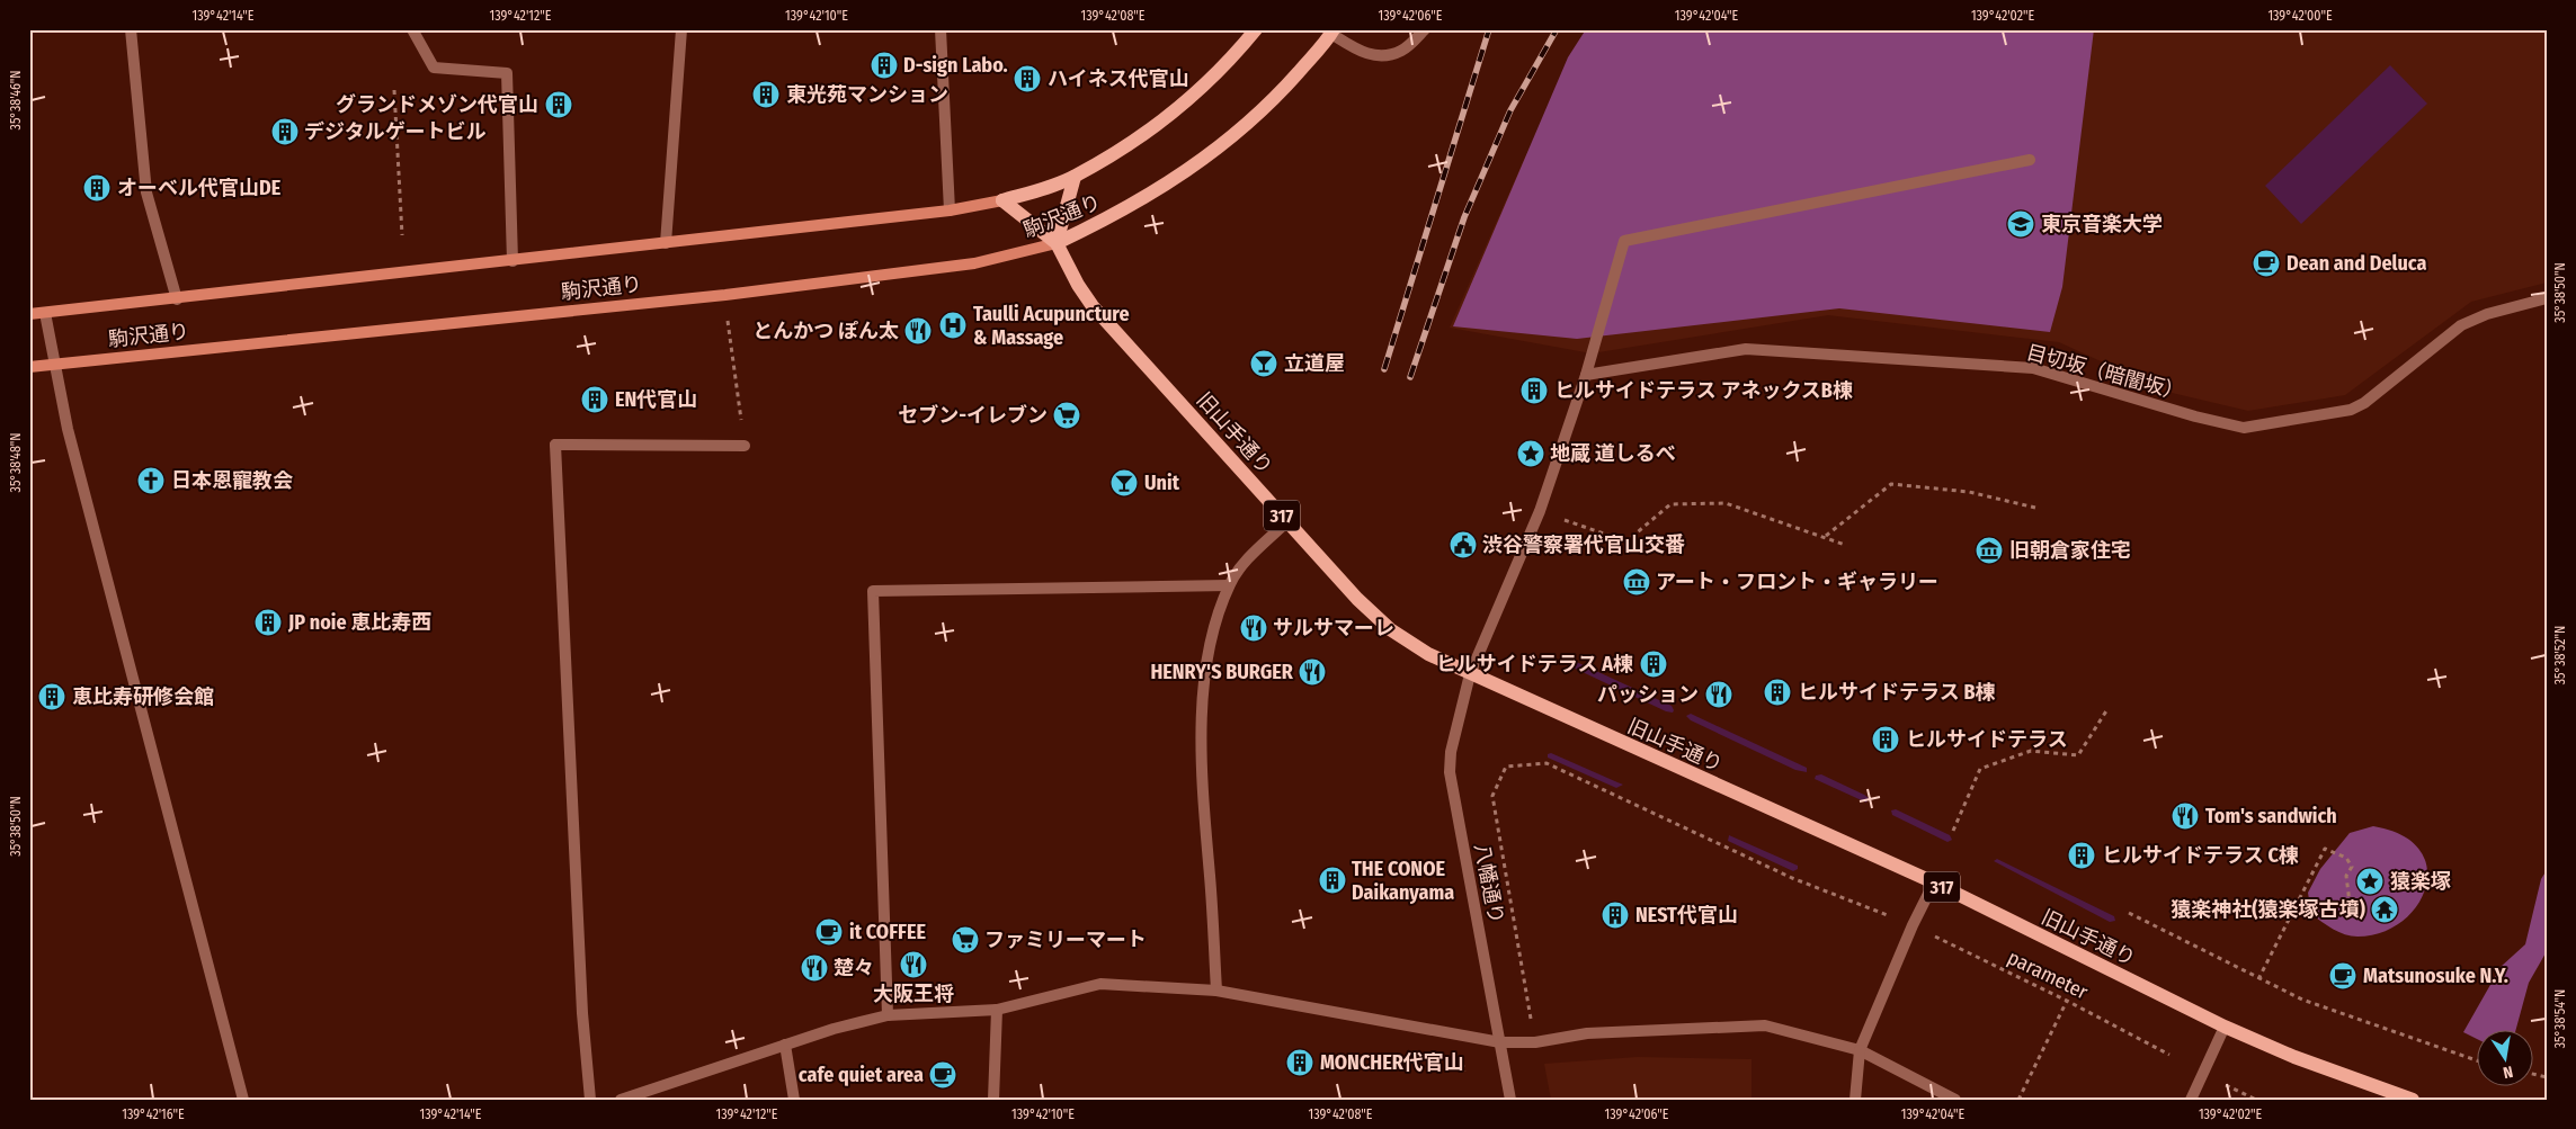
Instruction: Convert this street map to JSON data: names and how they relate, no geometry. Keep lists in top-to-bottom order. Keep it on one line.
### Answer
{"streets":{"main road":["駒沢通り","旧山手通り","317"],"street":["目切坂（暗闇坂）","八幡通り"],"path":["parameter"]},"crossings":[["駒沢通り","旧山手通り"],["目切坂（暗闇坂）","八幡通り"],["旧山手通り","八幡通り"]],"places":{"building":["D-sign Labo.","ハイネス代官山","東光苑マンション","グランドメゾン代官山","デジタルゲートビル","オーベル代官山DE","ヒルサイドテラス アネックスB棟","EN代官山","JP noie 恵比寿西","ヒルサイドテラス A棟","ヒルサイドテラス B棟","恵比寿研修会館","ヒルサイドテラス","ヒルサイドテラス C棟","THE CONOE Daikanyama","NEST代官山","MONCHER代官山"],"school or university":["東京音楽大学"],"cafe":["Dean and Deluca","it COFFEE","Matsunosuke N.Y.","cafe quiet area"],"hospital":["Taulli Acupuncture & Massage"],"restaurant":["とんかつ ぽん太","サルサマーレ","HENRY'S BURGER","パッション","Tom's sandwich","大阪王将","楚々"],"bar":["立道屋","Unit"],"supermarket":["セブン-イレブン","ファミリーマート"],"place":["地蔵 道しるべ","猿楽塚"],"church":["日本恩寵教会"],"public building":["渋谷警察署代官山交番"],"museum":["旧朝倉家住宅","アート・フロント・ギャラリー"],"temple":["猿楽神社(猿楽塚古墳)"]},"north":"bottom","coordinates":["139°42'14\"E","139°42'12\"E","139°42'10\"E","139°42'08\"E","139°42'06\"E","139°42'04\"E","139°42'02\"E","139°42'00\"E","35°38'46\"N","35°38'50\"N","35°38'48\"N","35°38'52\"N","35°38'54\"N","139°42'16\"E"]}
